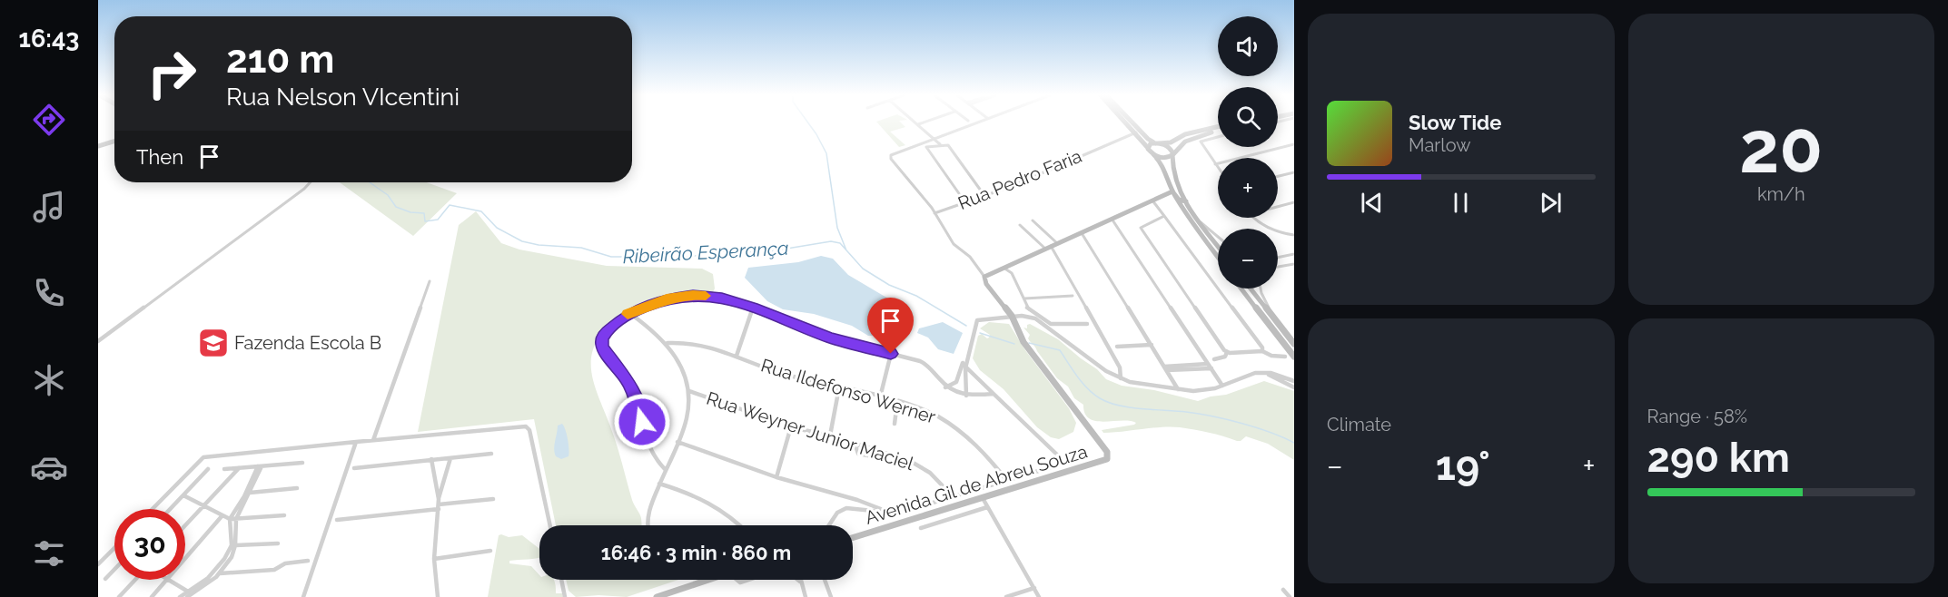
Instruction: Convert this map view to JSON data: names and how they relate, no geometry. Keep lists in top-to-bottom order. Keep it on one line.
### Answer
{"streets":{"street":["Rua Pedro Faria","Rua Ildefonso Werner","Rua Weyner Junior Maciel","Avenida Gil de Abreu Souza"]},"water":["Ribeirão Esperança"],"places":{"school or university":["Fazenda Escola B"]},"page":{"tabs":"16:43","tile":[["20","km/h"],"Climate",["Range · 58%","290 km"]],"map_buttons":["+","−"],"turn":["210 m","Rua Nelson VIcentini"],"song":["Slow Tide","Marlow"],"then":"Then","heat":["−","19°","+"],"limit":"30","trip":"16:46 · 3 min · 860 m"}}
